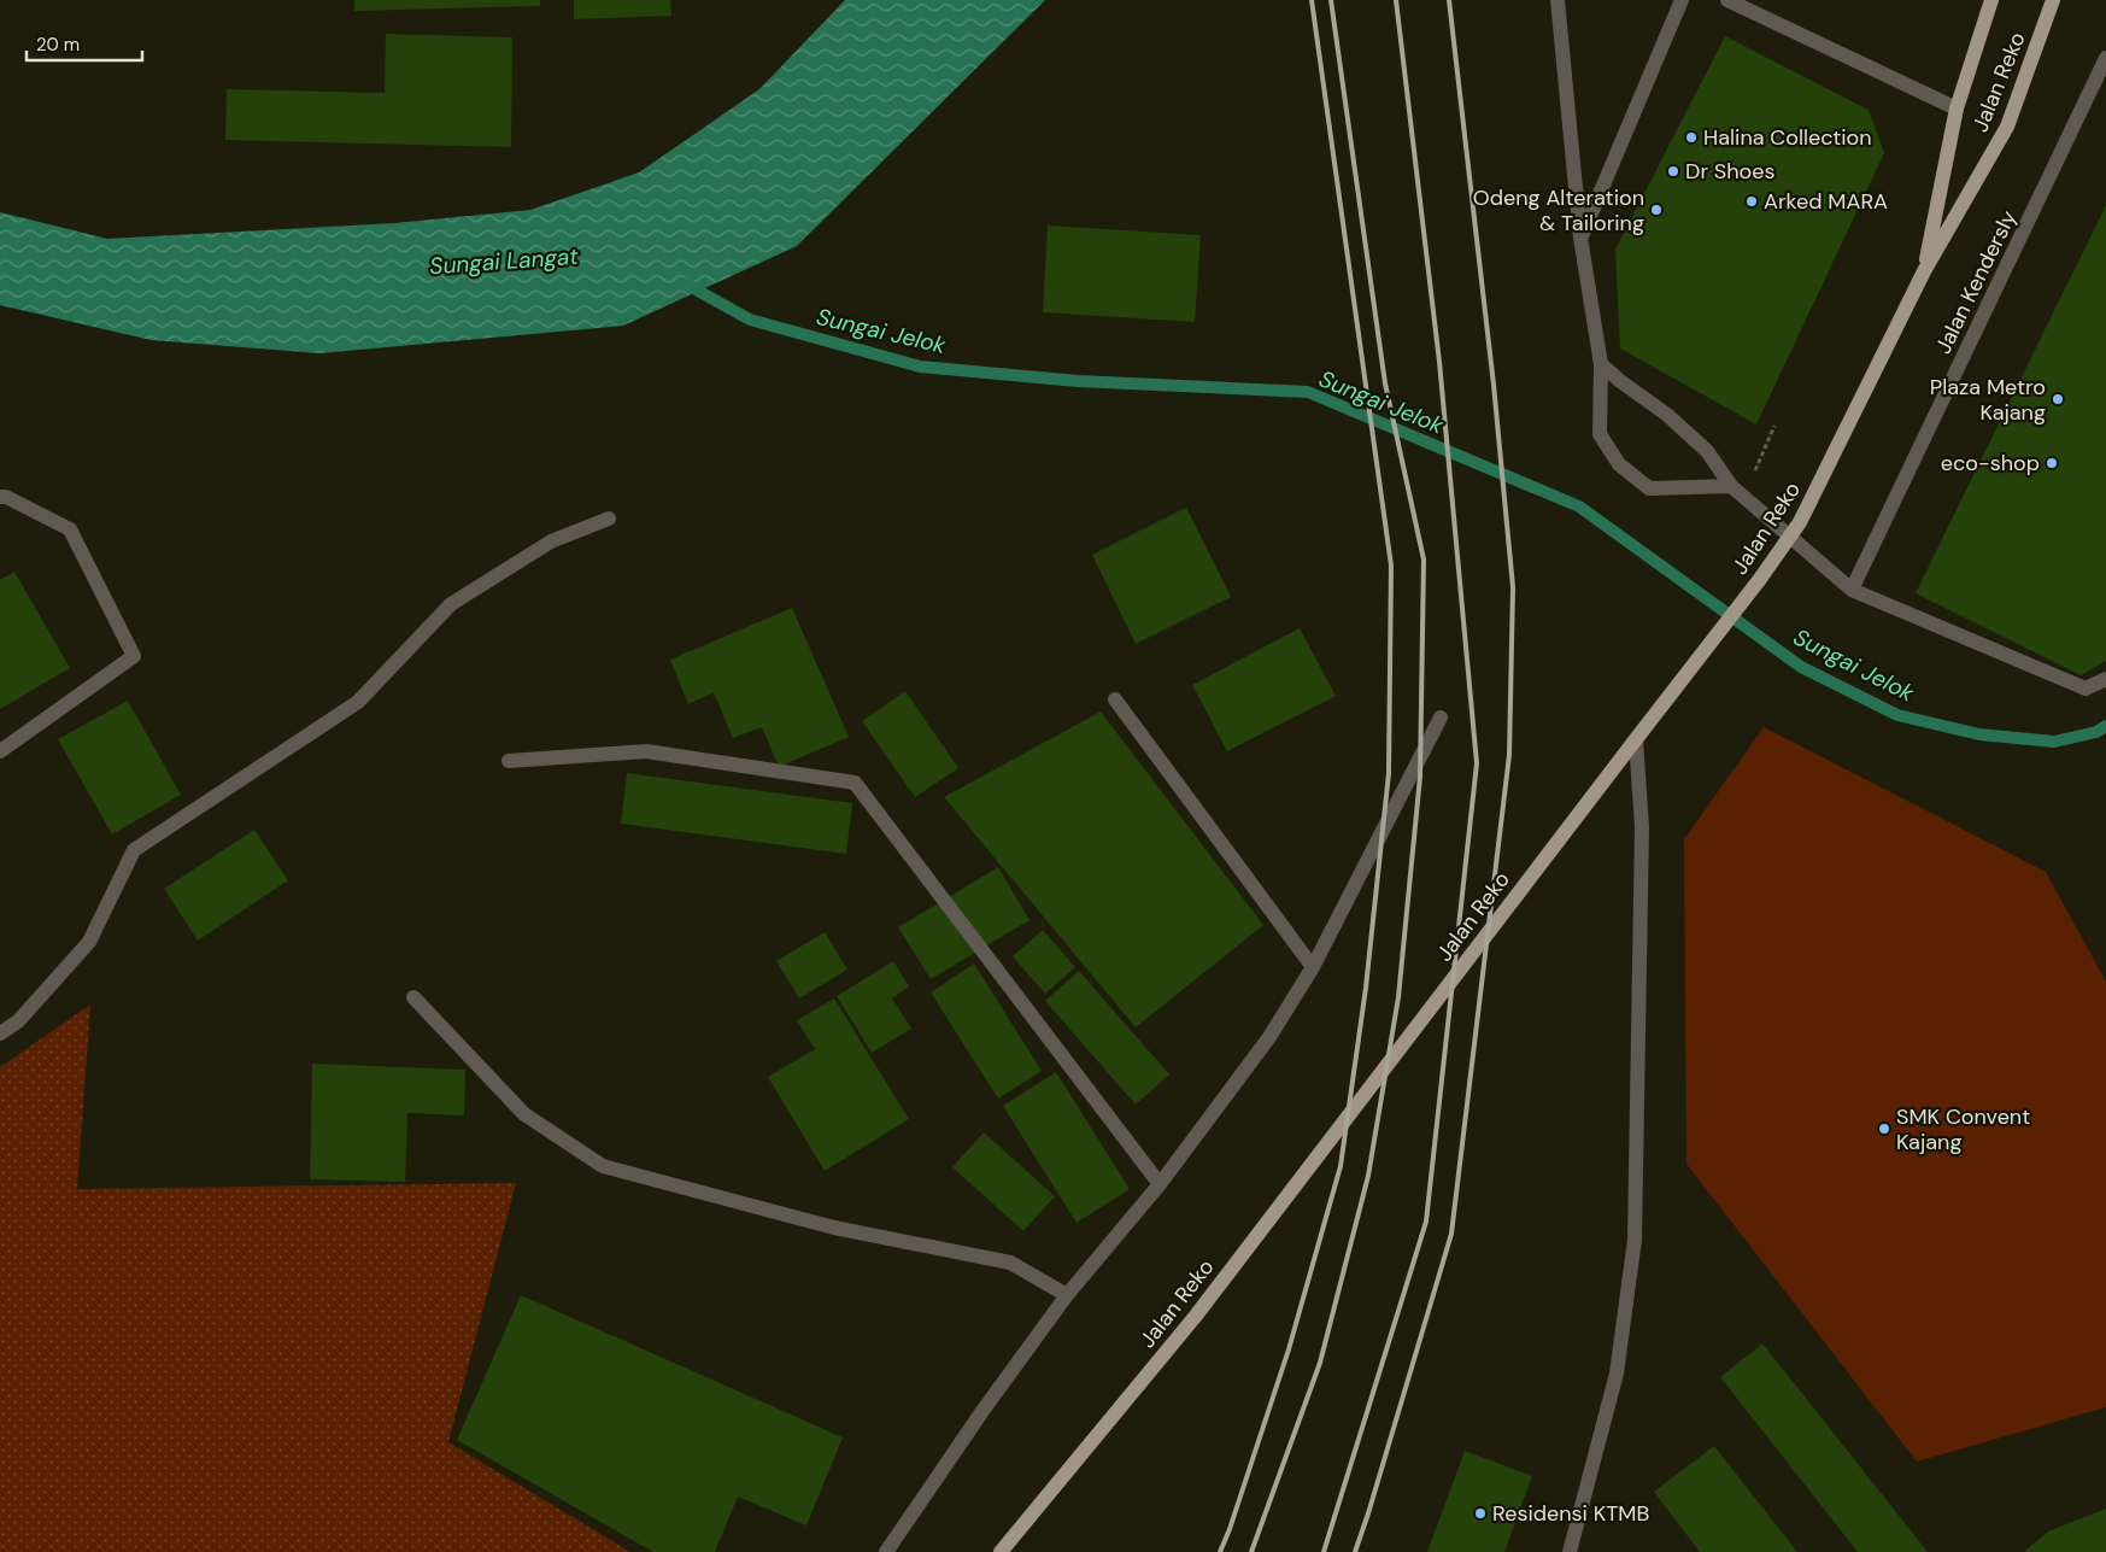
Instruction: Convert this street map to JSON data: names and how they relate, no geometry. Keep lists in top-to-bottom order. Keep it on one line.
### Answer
{"streets":{"main road":["Jalan Reko"],"street":["Jalan Kendersly"]},"water":["Sungai Langat","Sungai Jelok"],"places":["Halina Collection","Dr Shoes","Arked MARA","Odeng Alteration & Tailoring","Plaza Metro Kajang","eco-shop","SMK Convent Kajang","Residensi KTMB"],"scale_bar":"20 m"}
